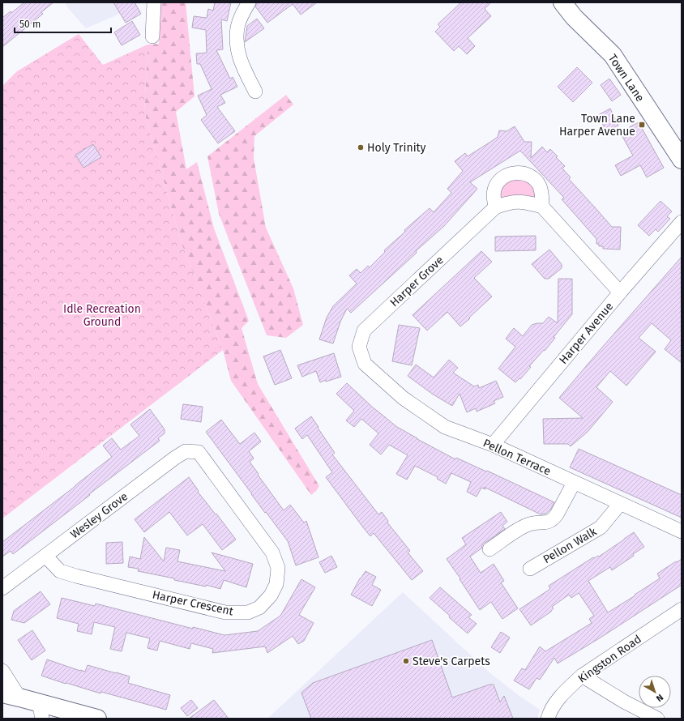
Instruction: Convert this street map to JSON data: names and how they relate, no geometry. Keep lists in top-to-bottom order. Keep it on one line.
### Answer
{"streets":{"street":["Town Lane","Harper Grove","Harper Avenue","Pellon Terrace","Wesley Grove","Pellon Walk","Harper Crescent","Kingston Road"]},"crossings":[["Harper Grove","Pellon Terrace"],["Harper Avenue","Pellon Terrace"],["Pellon Terrace","Pellon Walk"],["Wesley Grove","Harper Crescent"]],"parks":["Idle Recreation Ground"],"places":{"transit":["Town Lane Harper Avenue"],"other":["Holy Trinity","Steve's Carpets"]},"scale_bar":"50 m","north":"bottom right"}
